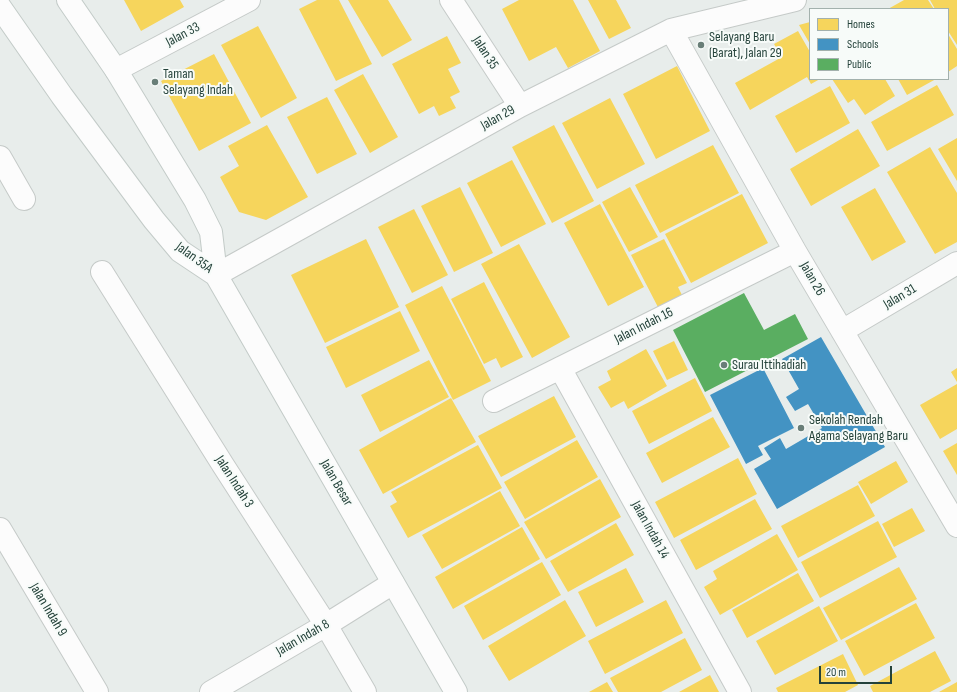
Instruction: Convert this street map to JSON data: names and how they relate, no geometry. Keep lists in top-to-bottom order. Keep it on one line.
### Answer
{"streets":{"street":["Jalan 33","Jalan 35","Jalan 29","Jalan 35A","Jalan 26","Jalan 31","Jalan Indah 16","Jalan Indah 3","Jalan Besar","Jalan Indah 14","Jalan Indah 9","Jalan Indah 8"]},"crossings":[["Jalan 33","Jalan 35A"],["Jalan 35","Jalan 29"],["Jalan 29","Jalan 35A"],["Jalan 29","Jalan 26"],["Jalan 29","Jalan Besar"],["Jalan 35A","Jalan Besar"],["Jalan 26","Jalan 31"],["Jalan 26","Jalan Indah 16"],["Jalan Indah 16","Jalan Indah 14"],["Jalan Indah 3","Jalan Indah 8"],["Jalan Besar","Jalan Indah 8"]],"places":["Selayang Baru (Barat), Jalan 29","Taman Selayang Indah","Surau Ittihadiah","Sekolah Rendah Agama Selayang Baru"],"legend":["Homes","Schools","Public"],"scale_bar":"20 m"}
